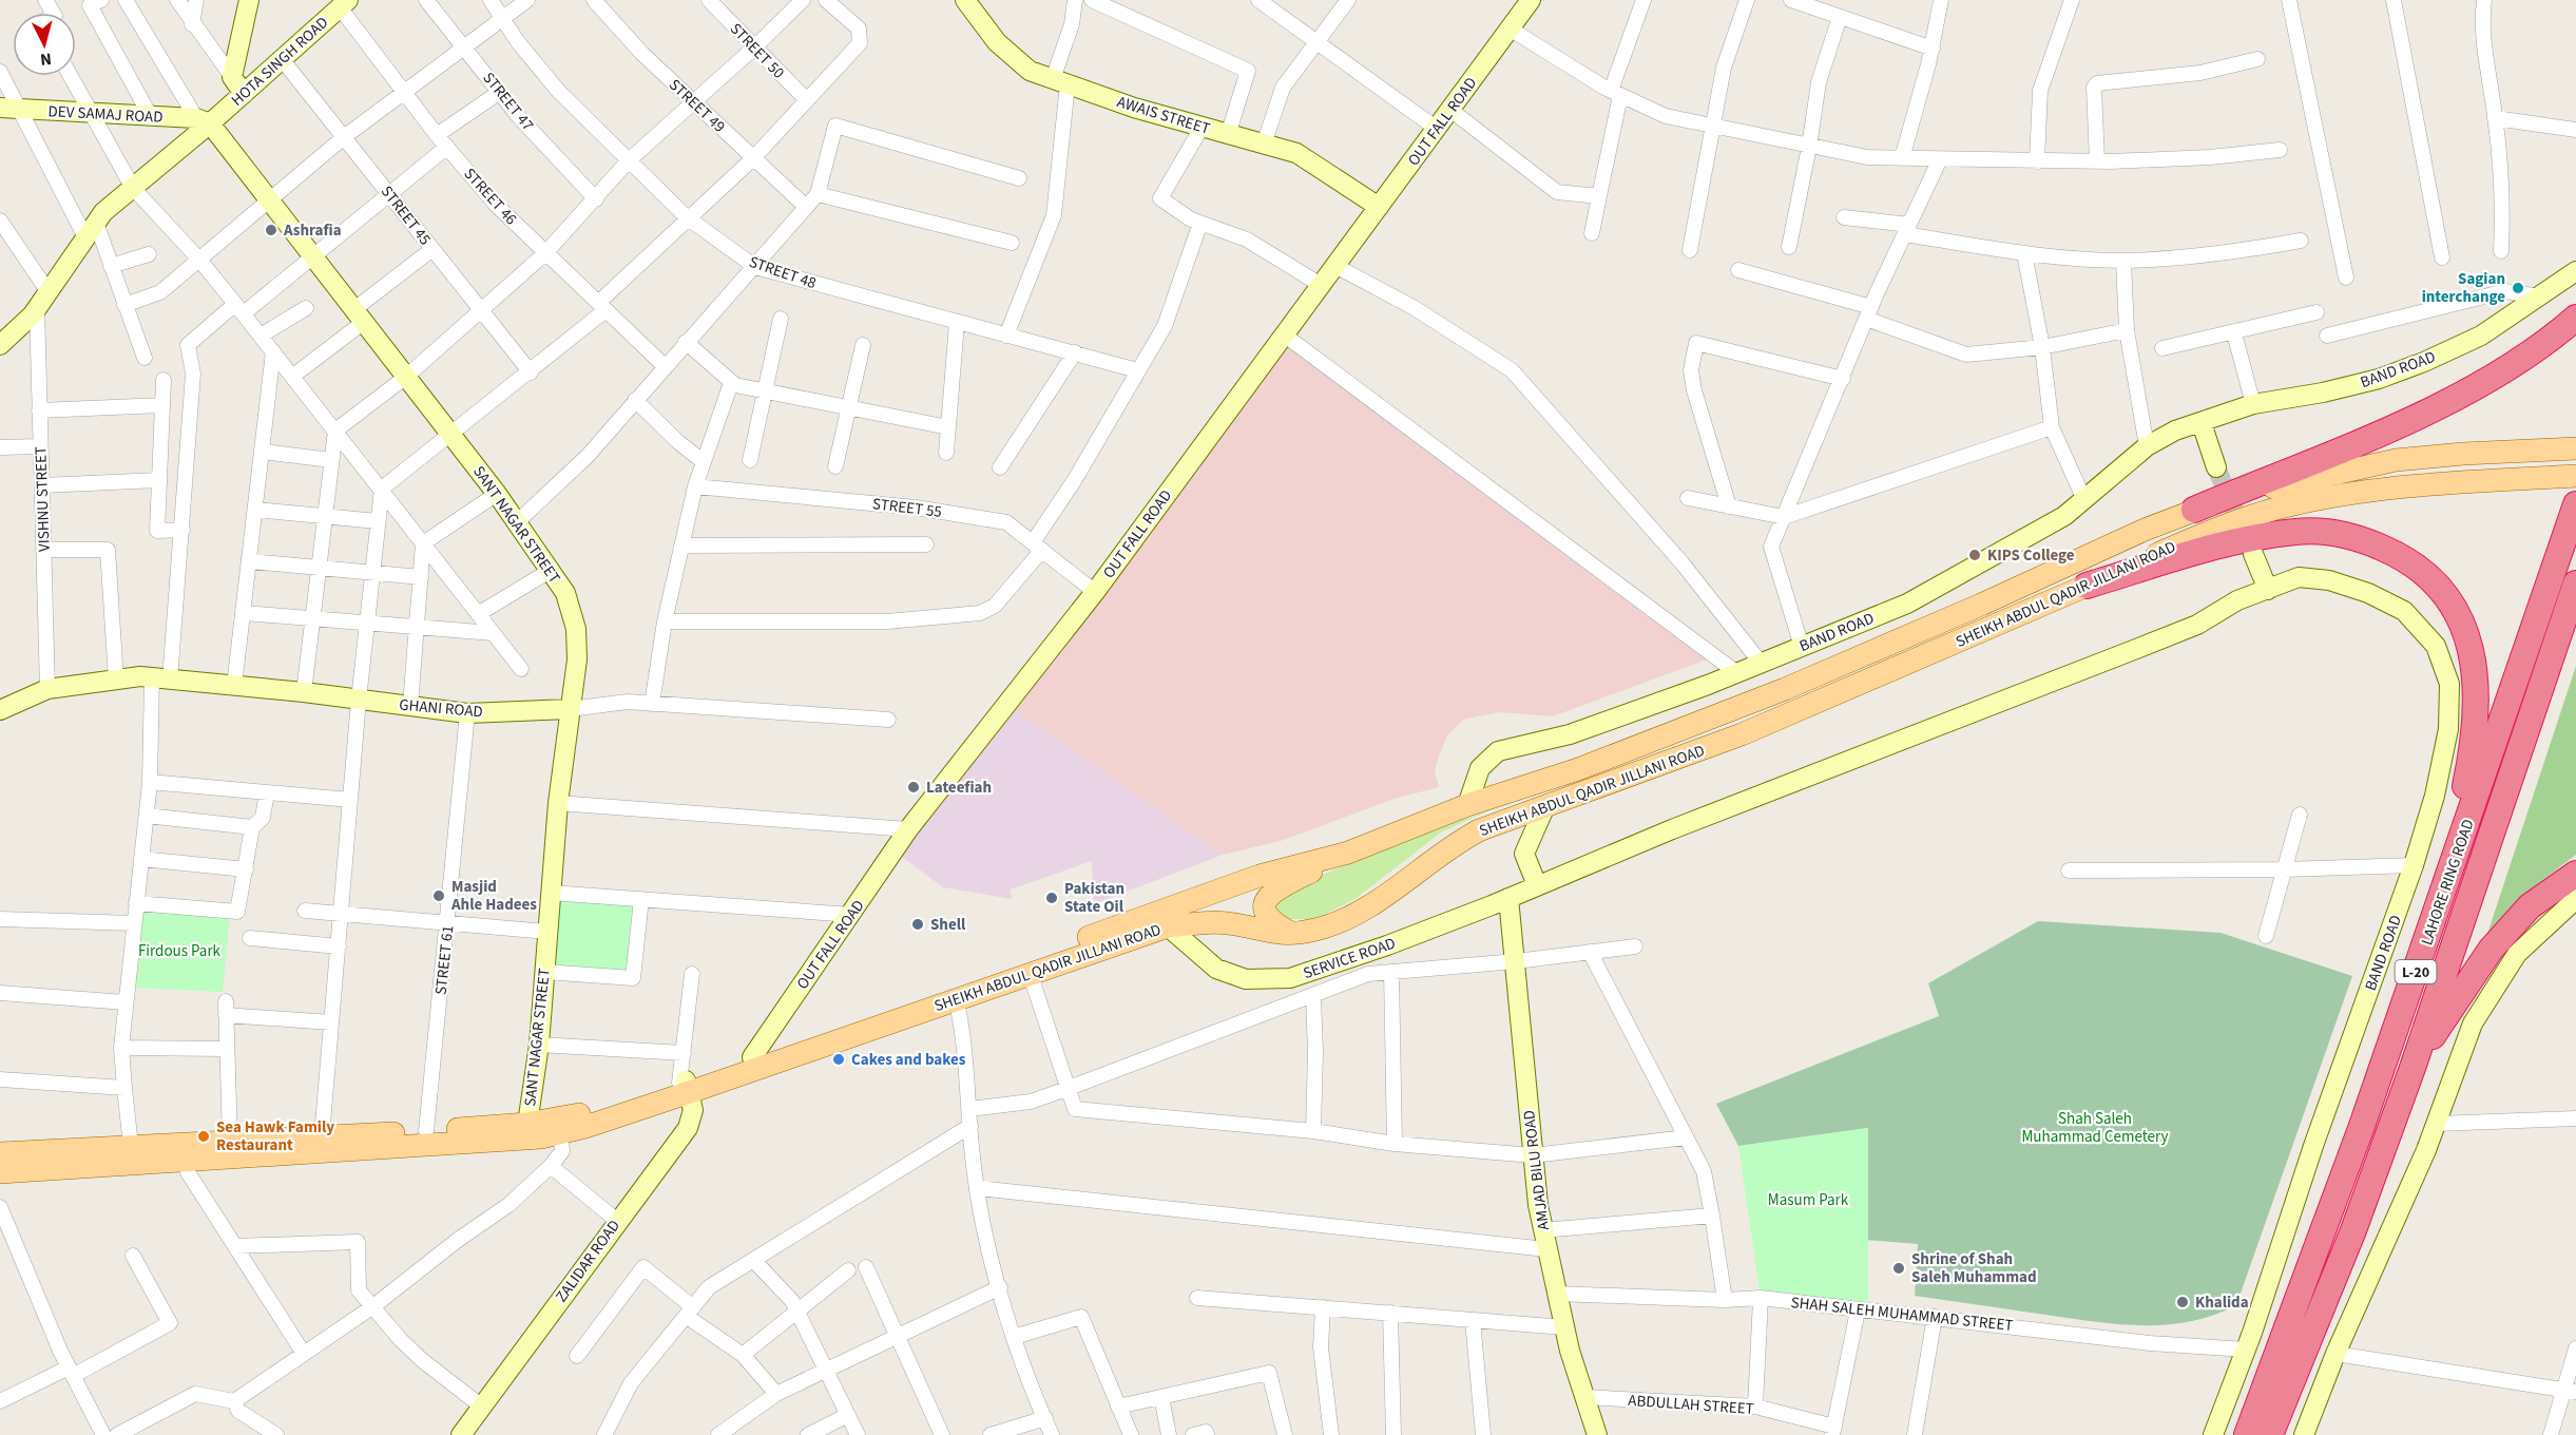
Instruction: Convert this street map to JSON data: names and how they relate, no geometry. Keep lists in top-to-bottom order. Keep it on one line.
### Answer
{"streets":{"highway":["LAHORE RING ROAD","L-20"],"main road":["HOTA SINGH ROAD","DEV SAMAJ ROAD","AWAIS STREET","OUT FALL ROAD","BAND ROAD","SANT NAGAR STREET","SHEIKH ABDUL QADIR JILLANI ROAD","GHANI ROAD","SERVICE ROAD","AMJAD BILU ROAD","ZALIDAR ROAD"],"street":["STREET 50","STREET 47","STREET 49","STREET 46","STREET 45","STREET 48","VISHNU STREET","STREET 55","STREET 61","SHAH SALEH MUHAMMAD STREET","ABDULLAH STREET"]},"crossings":[["HOTA SINGH ROAD","DEV SAMAJ ROAD"],["HOTA SINGH ROAD","STREET 46"],["HOTA SINGH ROAD","STREET 45"],["HOTA SINGH ROAD","VISHNU STREET"],["HOTA SINGH ROAD","SANT NAGAR STREET"],["DEV SAMAJ ROAD","SANT NAGAR STREET"],["AWAIS STREET","OUT FALL ROAD"],["OUT FALL ROAD","STREET 55"],["OUT FALL ROAD","SHEIKH ABDUL QADIR JILLANI ROAD"],["BAND ROAD","SHEIKH ABDUL QADIR JILLANI ROAD"],["BAND ROAD","SERVICE ROAD"],["BAND ROAD","SHAH SALEH MUHAMMAD STREET"],["VISHNU STREET","GHANI ROAD"],["SANT NAGAR STREET","SHEIKH ABDUL QADIR JILLANI ROAD"],["SANT NAGAR STREET","GHANI ROAD"],["SHEIKH ABDUL QADIR JILLANI ROAD","SERVICE ROAD"],["SHEIKH ABDUL QADIR JILLANI ROAD","STREET 61"],["SHEIKH ABDUL QADIR JILLANI ROAD","ZALIDAR ROAD"],["GHANI ROAD","STREET 61"],["SERVICE ROAD","AMJAD BILU ROAD"],["AMJAD BILU ROAD","SHAH SALEH MUHAMMAD STREET"],["AMJAD BILU ROAD","ABDULLAH STREET"]],"parks":["Firdous Park","Shah Saleh Muhammad Cemetery","Masum Park"],"places":["Ashrafia","Sagian interchange","KIPS College","Lateefiah","Masjid Ahle Hadees","Pakistan State Oil","Shell","Cakes and bakes","Sea Hawk Family Restaurant","Shrine of Shah Saleh Muhammad","Khalida"],"north":"bottom"}
